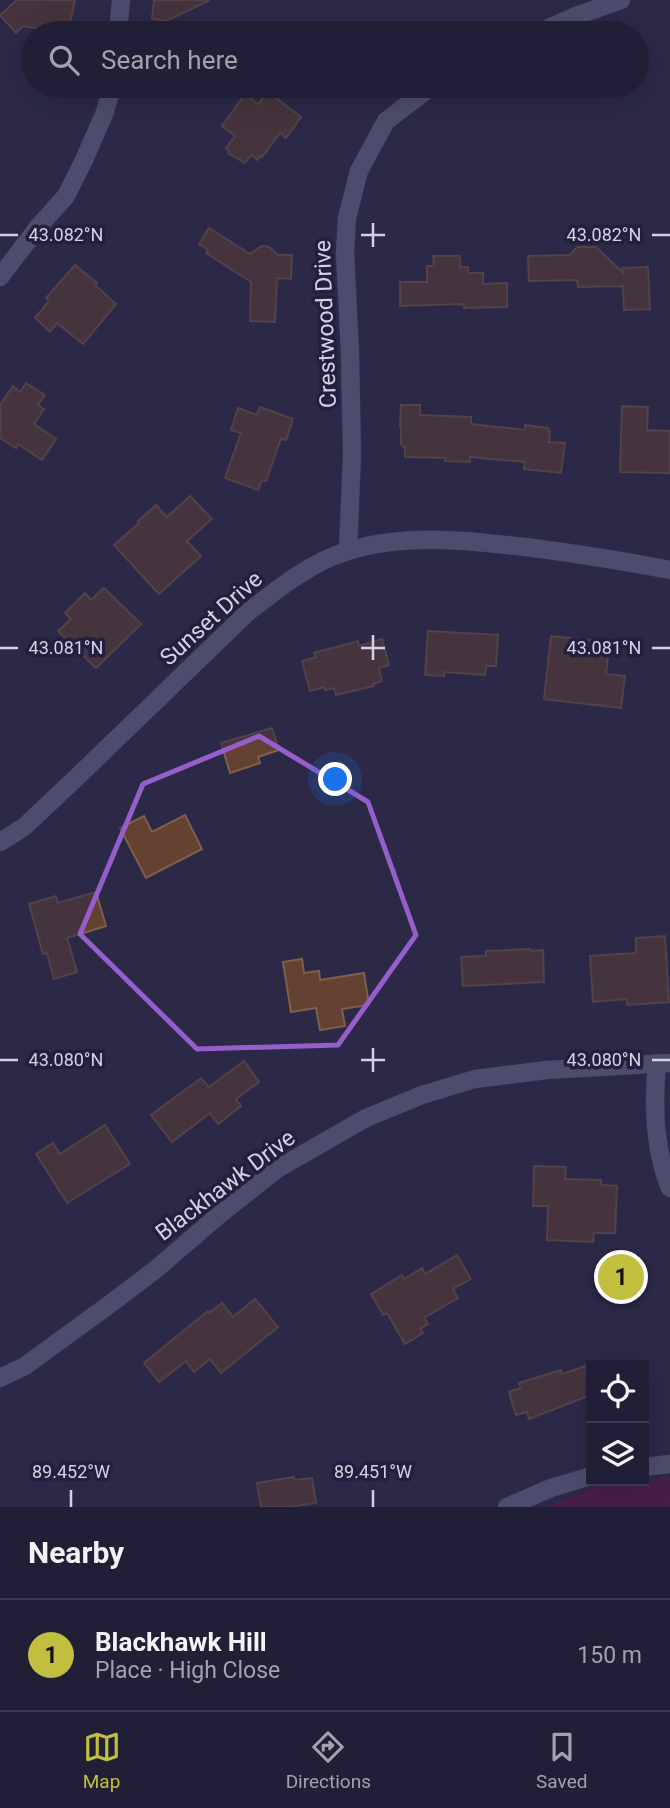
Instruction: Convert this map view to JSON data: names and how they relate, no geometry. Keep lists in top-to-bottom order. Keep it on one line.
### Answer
{"streets":{"street":["Crestwood Drive","Sunset Drive","Blackhawk Drive"]},"crossings":[["Crestwood Drive","Sunset Drive"]],"page":{"search":"Search here","pins":"1","heading":"Nearby","list":[{"mark":"1","name":"Blackhawk Hill","note":"Place · High Close","value":"150 m"}],"nav":["Map","Directions","Saved"]},"coordinates":["43.082°N","43.081°N","43.080°N","89.452°W","89.451°W"]}
